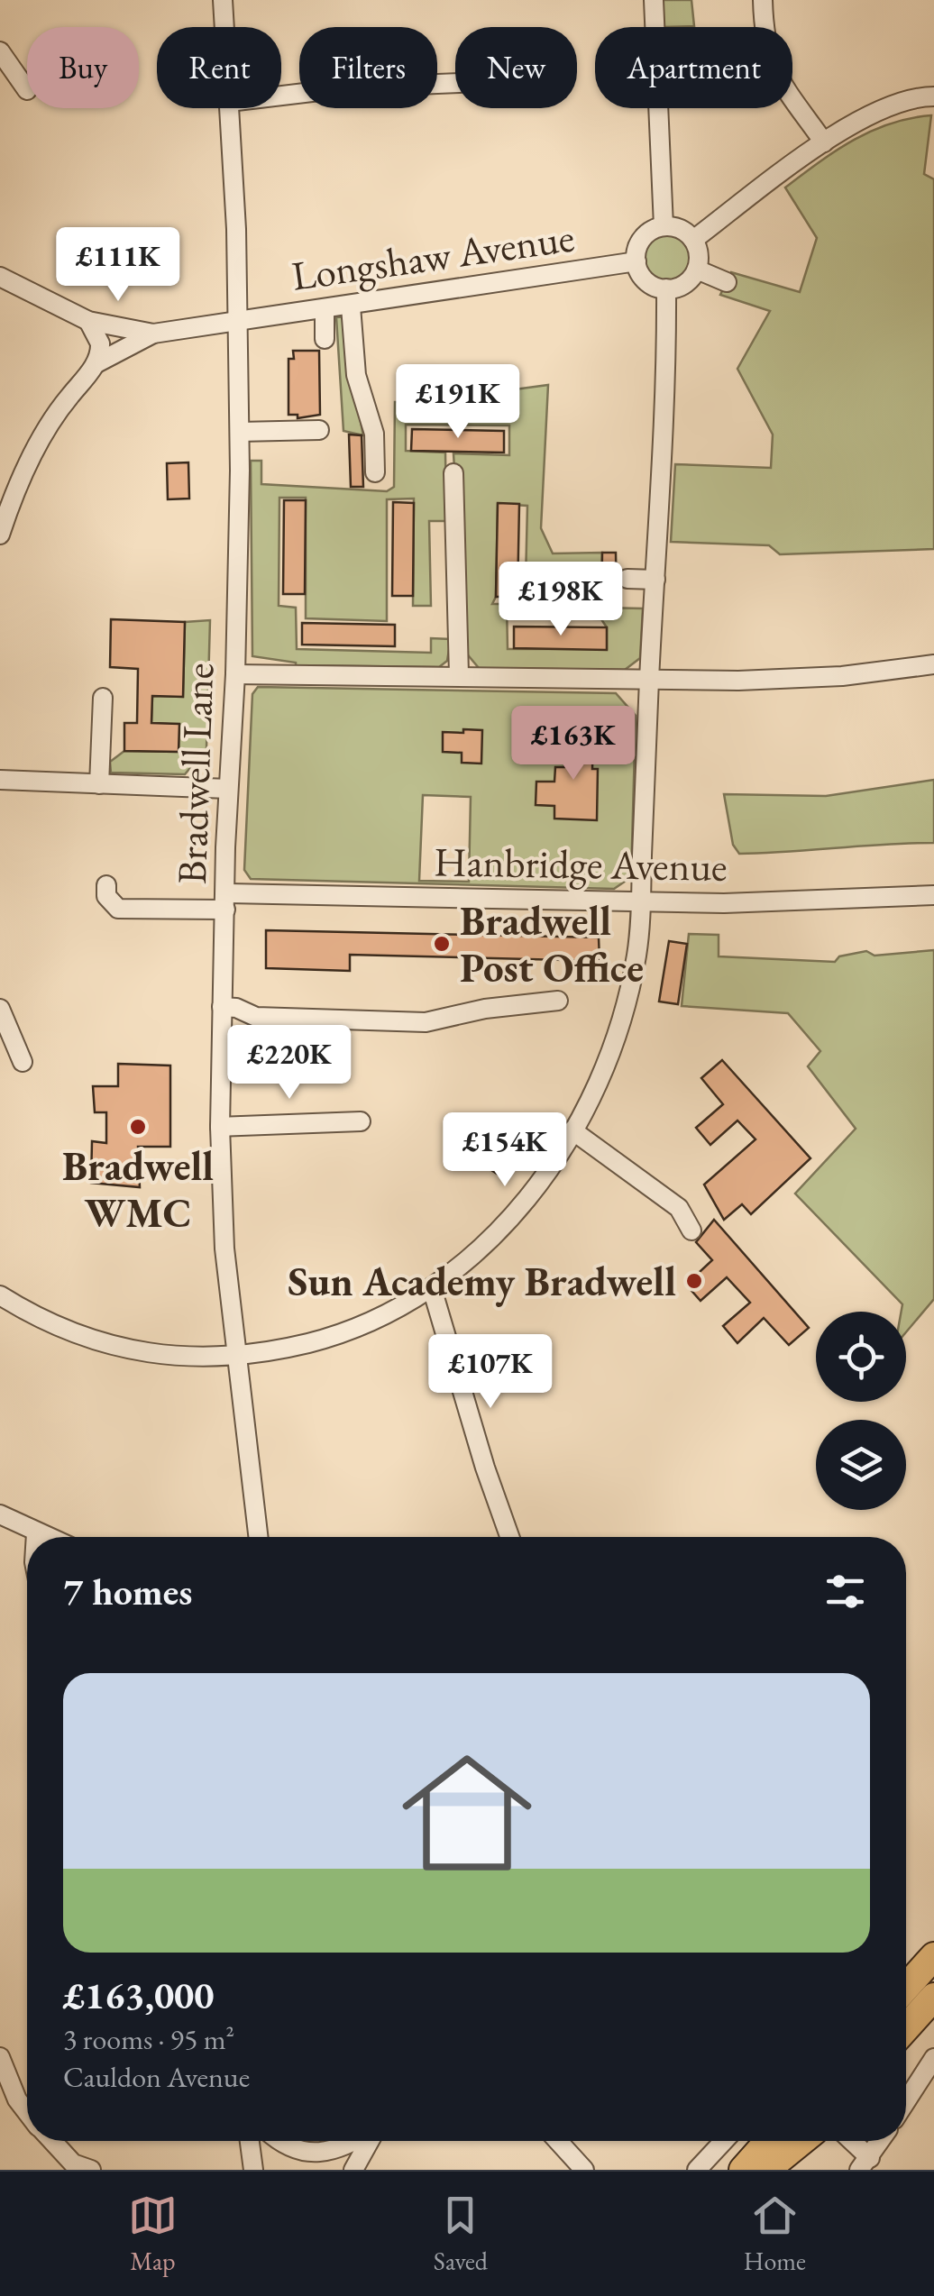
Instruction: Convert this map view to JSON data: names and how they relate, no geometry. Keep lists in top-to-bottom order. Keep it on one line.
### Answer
{"streets":{"street":["Longshaw Avenue","Bradwell Lane","Hanbridge Avenue"]},"crossings":[["Longshaw Avenue","Bradwell Lane"],["Bradwell Lane","Hanbridge Avenue"]],"places":["Bradwell Post Office","Bradwell WMC","Sun Academy Bradwell"],"page":{"chip":["Buy","Rent","Filters","New","Apartment"],"price":["£111K","£191K","£198K","£163K","£220K","£154K","£107K"],"heading":"7 homes","list":[{"name":"£163,000","note":"3 rooms · 95 m² · Cauldon Avenue"}],"tabs":["Map","Saved","Home"]}}
